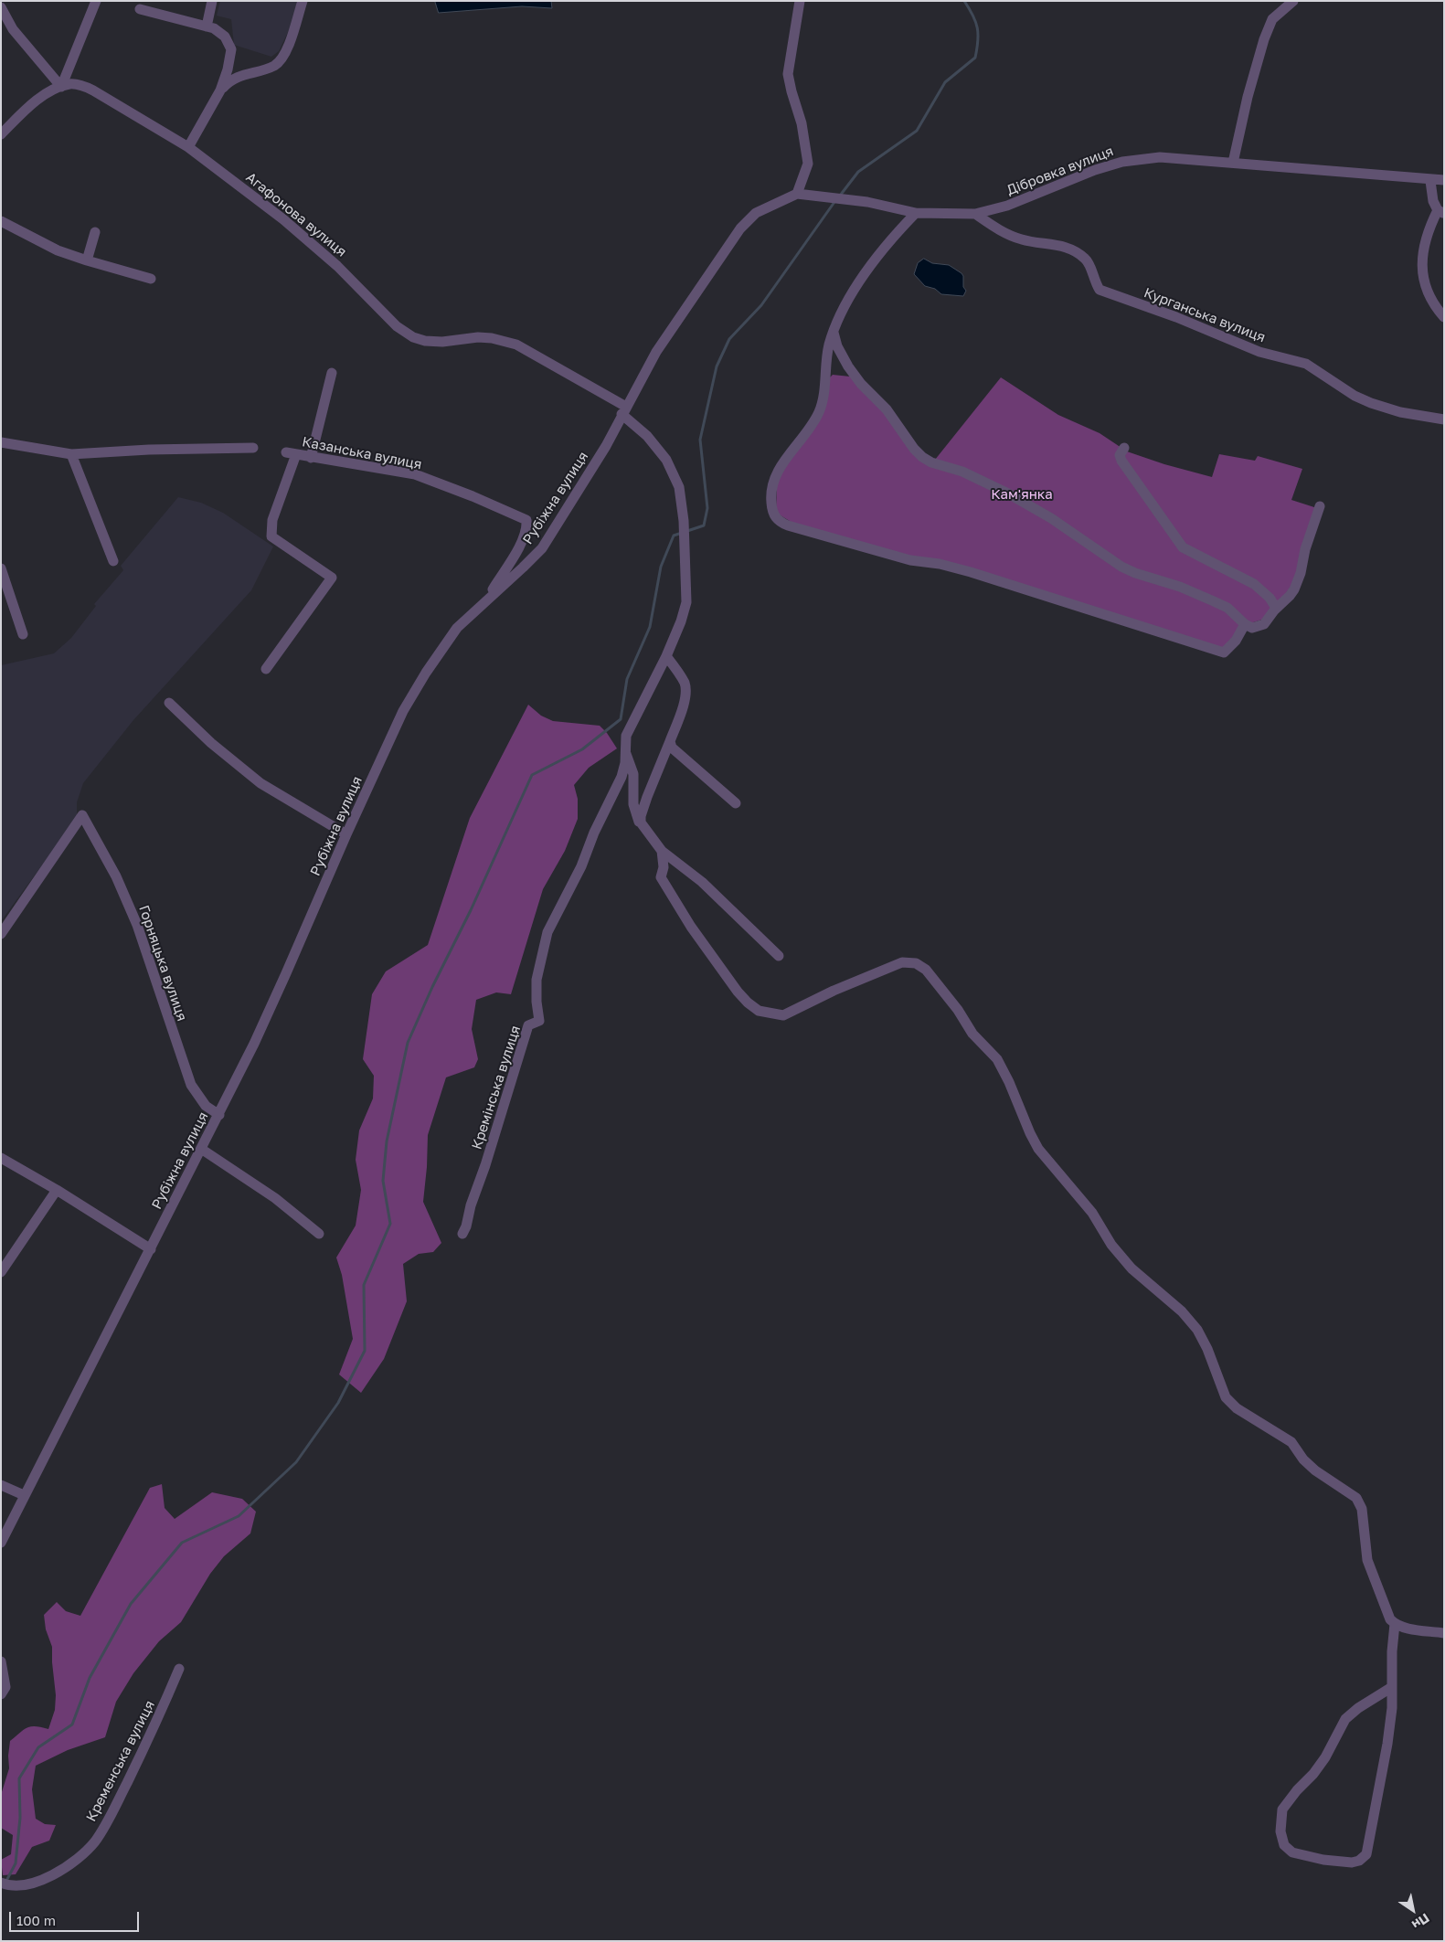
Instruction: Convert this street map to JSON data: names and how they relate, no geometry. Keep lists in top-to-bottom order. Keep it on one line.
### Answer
{"streets":{"street":["Дібровка вулиця","Агафонова вулиця","Курганська вулиця","Казанська вулиця","Рубіжна вулиця","Горняцька вулиця","Кремінська вулиця","Кременська вулиця"]},"crossings":[["Дібровка вулиця","Курганська вулиця"],["Дібровка вулиця","Рубіжна вулиця"],["Агафонова вулиця","Рубіжна вулиця"],["Агафонова вулиця","Кремінська вулиця"],["Казанська вулиця","Рубіжна вулиця"],["Рубіжна вулиця","Горняцька вулиця"],["Рубіжна вулиця","Кремінська вулиця"]],"parks":["Кам'янка"],"scale_bar":"100 m","north":"bottom right"}
